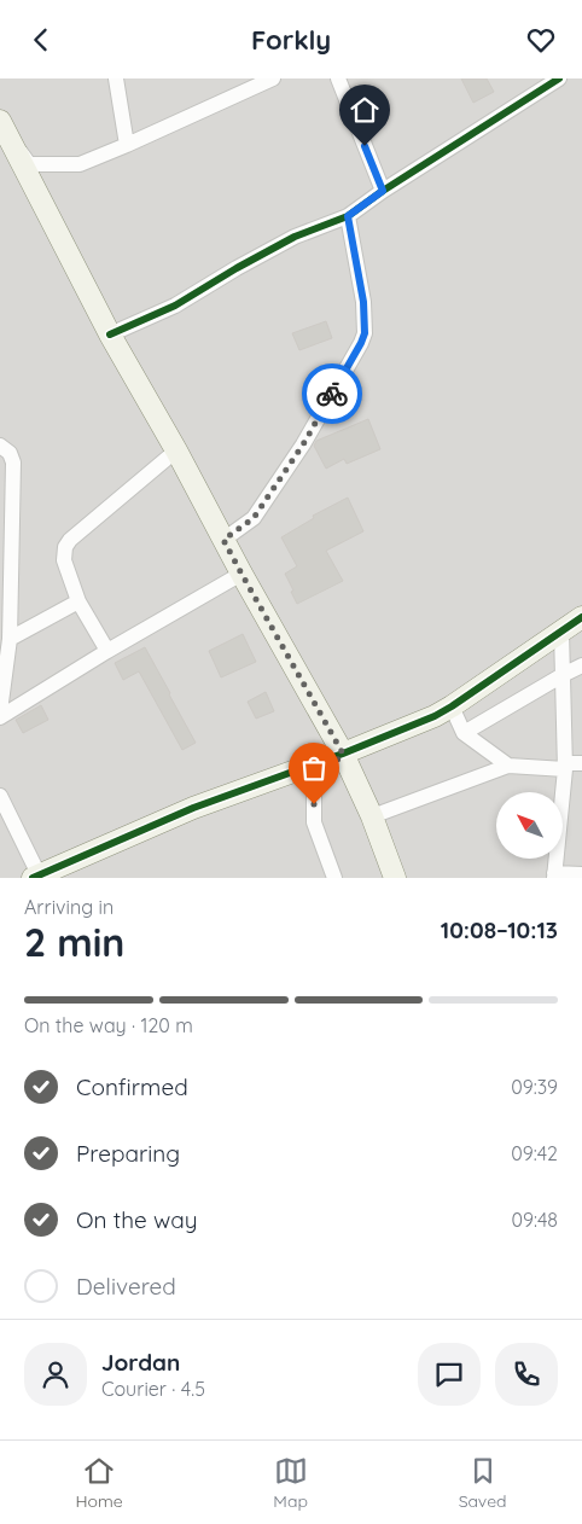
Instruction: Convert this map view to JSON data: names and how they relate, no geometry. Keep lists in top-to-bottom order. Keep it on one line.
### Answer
{"north":"top left","page":{"header":"Forkly","heading":["2 min","Arriving in","10:08–10:13"],"panel":["Jordan","Courier · 4.5"],"bar":"On the way · 120 m","list":[["Confirmed","09:39"],["Preparing","09:42"],["On the way","09:48"],"Delivered"],"tabs":["Home","Map","Saved"]}}
